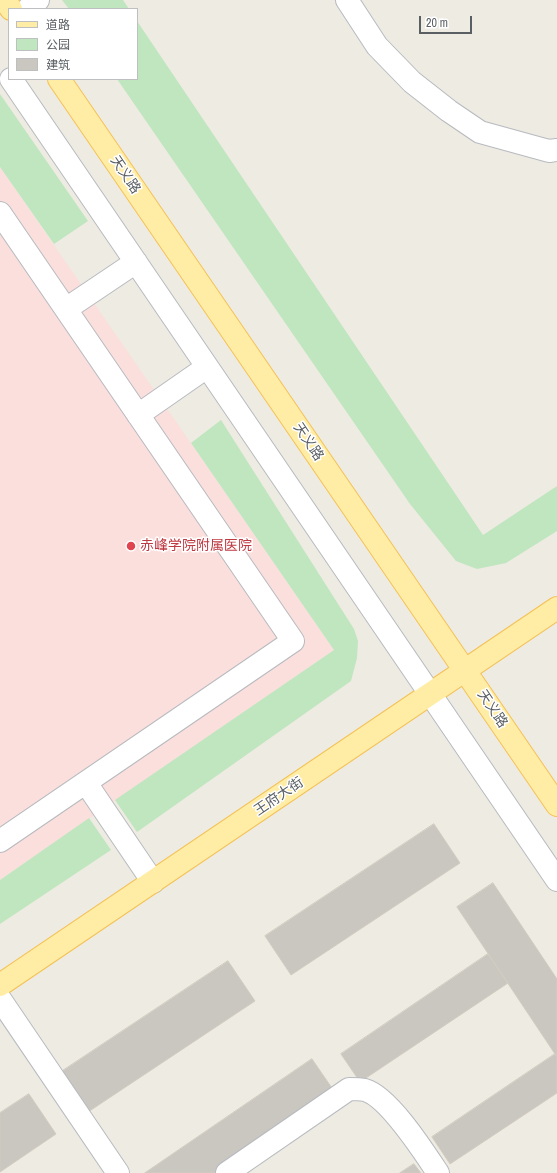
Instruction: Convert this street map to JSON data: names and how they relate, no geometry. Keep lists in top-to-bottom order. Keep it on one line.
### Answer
{"streets":{"main road":["天义路","王府大街"]},"crossings":[["天义路","王府大街"]],"places":["赤峰学院附属医院"],"legend":["道路","公园","建筑"],"scale_bar":"20 m"}
